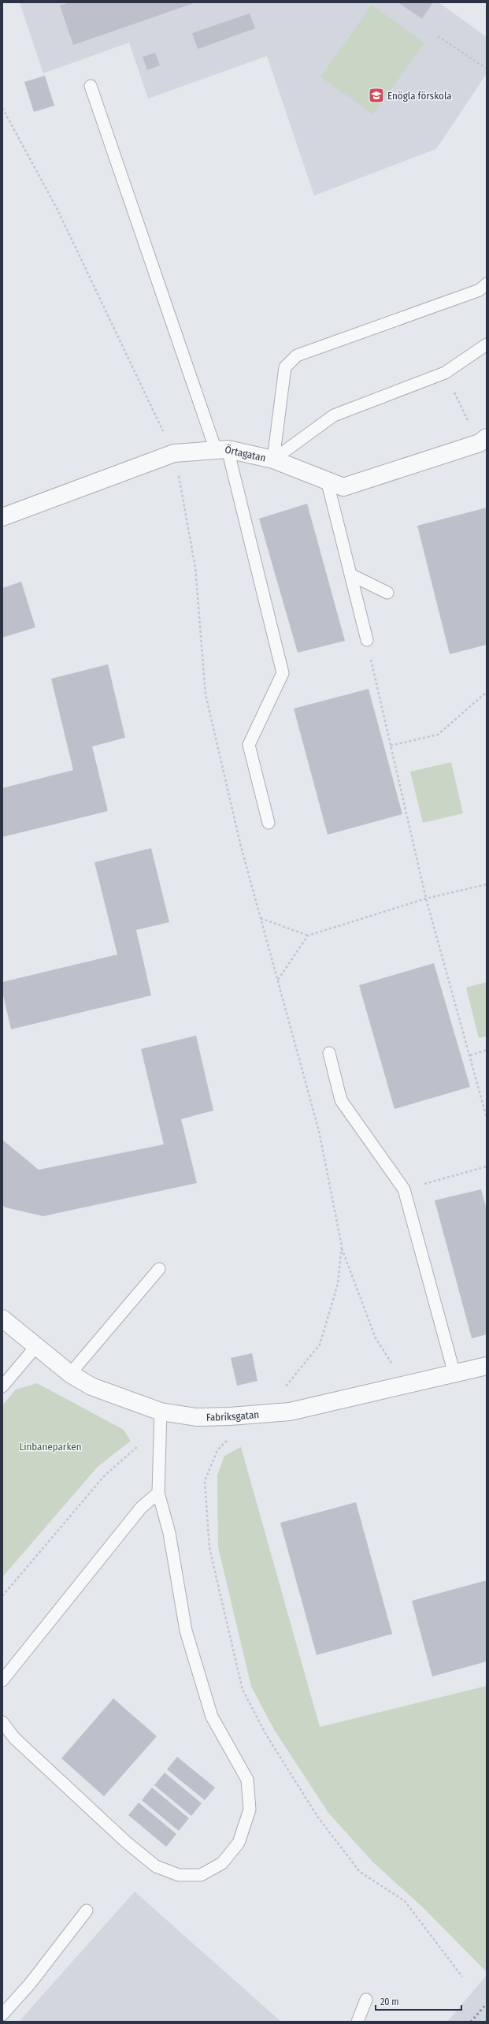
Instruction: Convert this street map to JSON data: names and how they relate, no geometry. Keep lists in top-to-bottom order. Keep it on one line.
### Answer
{"streets":{"street":["Örtagatan","Fabriksgatan"]},"parks":["Linbaneparken"],"places":{"school or university":["Enögla förskola"]},"scale_bar":"20 m"}
